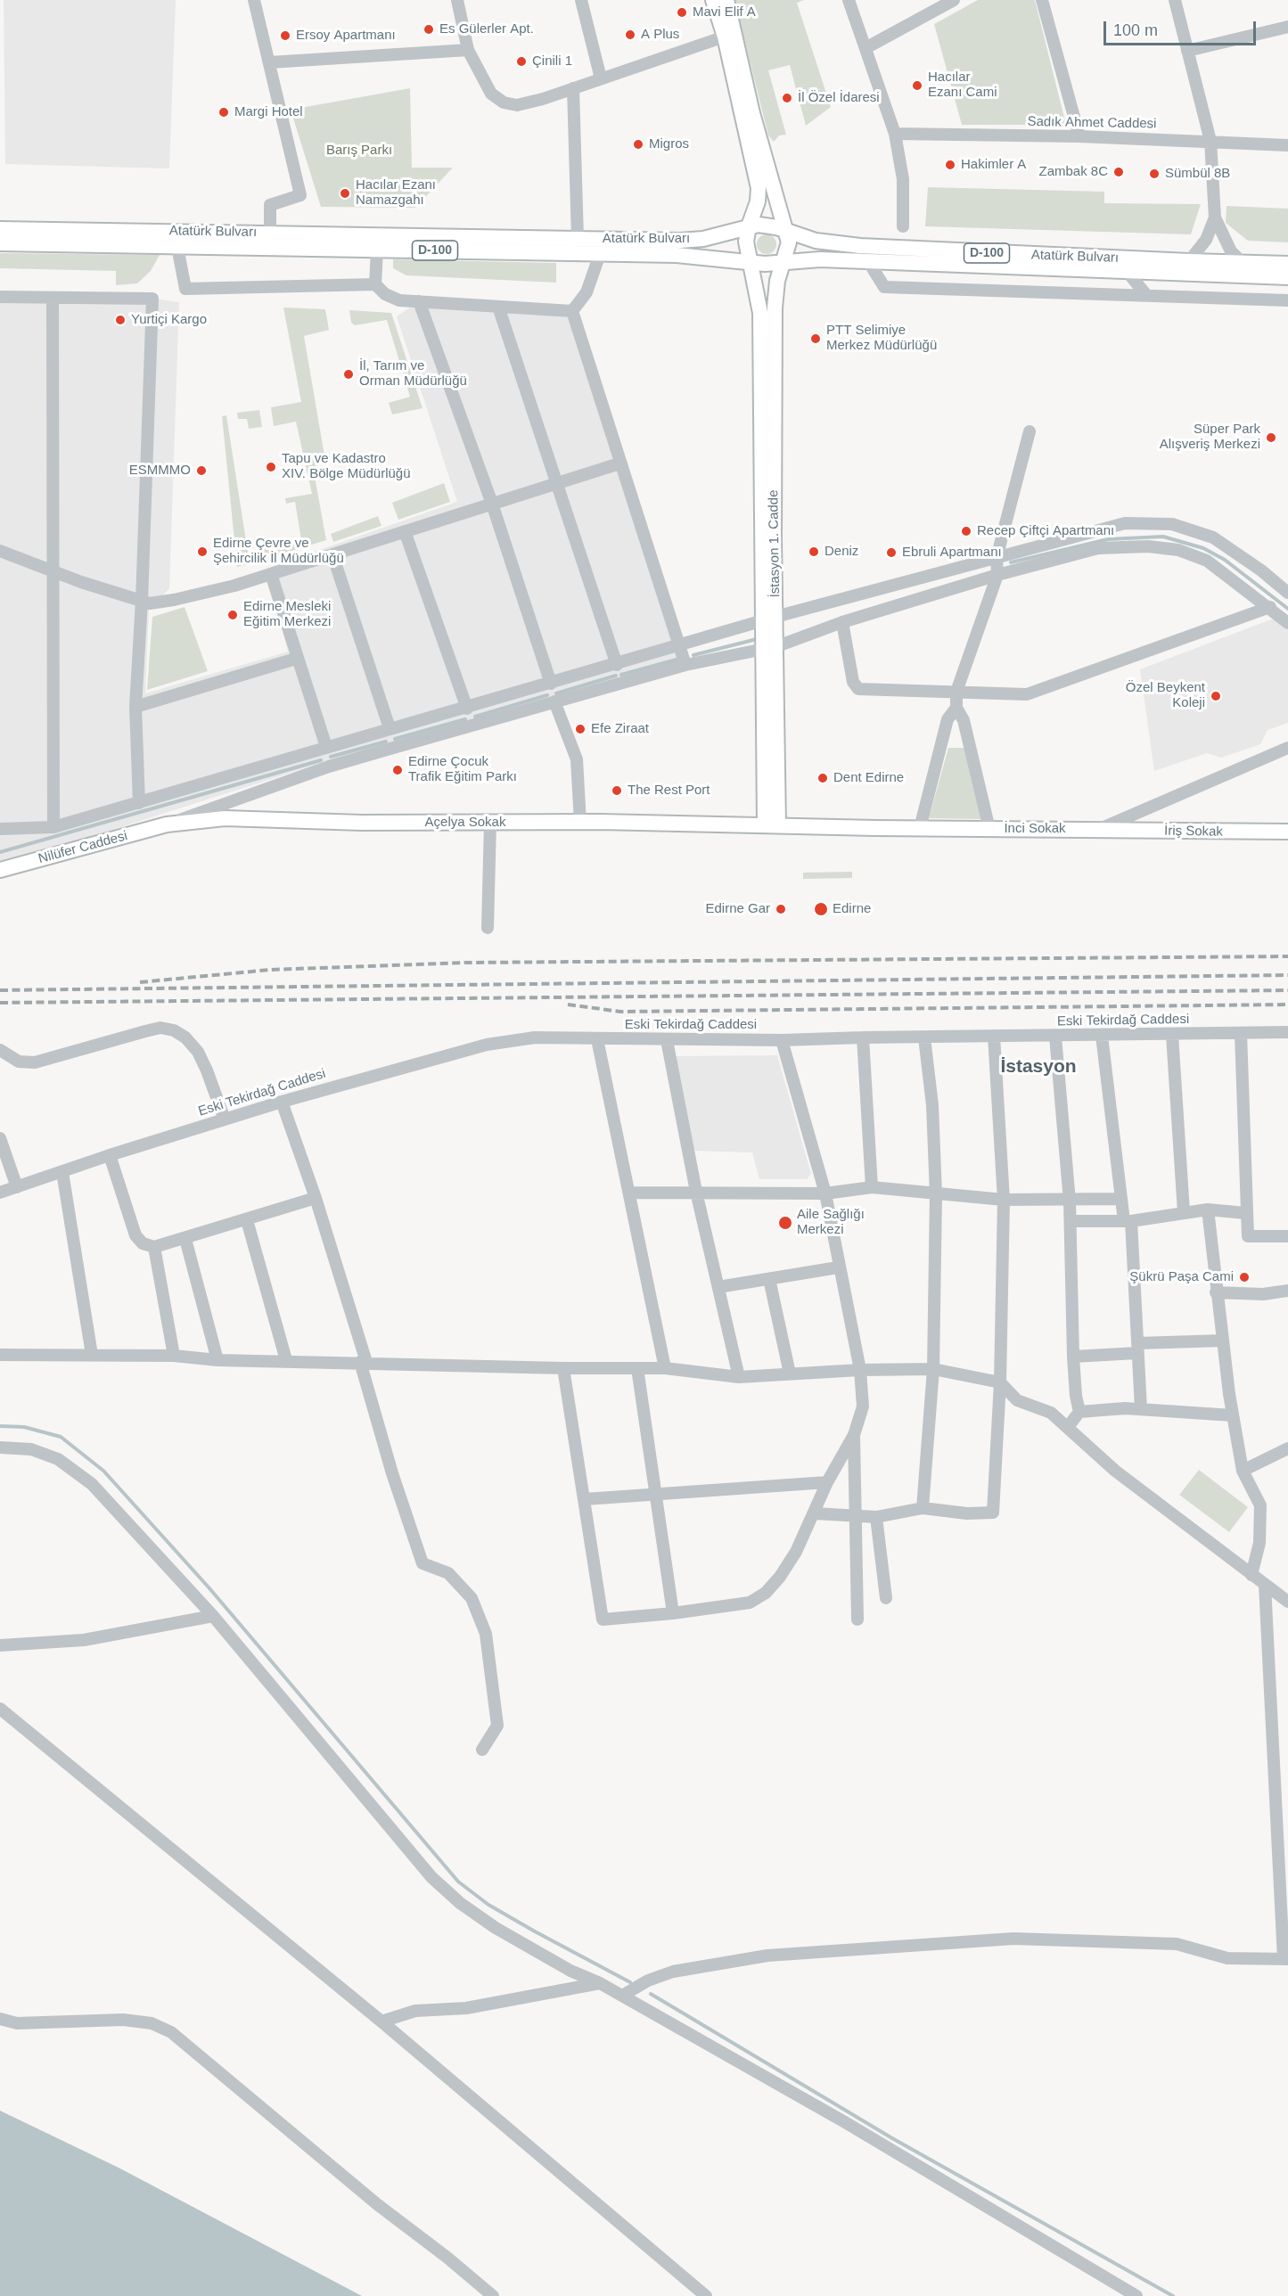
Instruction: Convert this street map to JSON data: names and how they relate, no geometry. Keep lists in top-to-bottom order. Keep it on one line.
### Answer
{"streets":{"main road":["Atatürk Bulvarı","D-100","İstasyon 1. Cadde","Açelya Sokak","İnci Sokak","İriş Sokak","Nilüfer Caddesi"],"street":["Sadık Ahmet Caddesi","Eski Tekirdağ Caddesi"]},"crossings":[["Atatürk Bulvarı","İstasyon 1. Cadde"],["İstasyon 1. Cadde","Açelya Sokak"],["İstasyon 1. Cadde","İnci Sokak"],["Açelya Sokak","İnci Sokak"],["Açelya Sokak","Nilüfer Caddesi"],["İnci Sokak","İriş Sokak"]],"districts":["İstasyon"],"parks":["Barış Parkı"],"places":["Mavi Elif A","Es Gülerler Apt.","A Plus","Ersoy Apartmanı","Çinili 1","Hacılar Ezanı Cami","İl Özel İdaresi","Margi Hotel","Migros","Hakimler A","Zambak 8C","Sümbül 8B","Hacılar Ezanı Namazgahı","Yurtiçi Kargo","PTT Selimiye Merkez Müdürlüğü","İl, Tarım ve Orman Müdürlüğü","Süper Park Alışveriş Merkezi","Tapu ve Kadastro XIV. Bölge Müdürlüğü","ESMMMO","Recep Çiftçi Apartmanı","Edirne Çevre ve Şehircilik İl Müdürlüğü","Deniz","Ebruli Apartmanı","Edirne Mesleki Eğitim Merkezi","Özel Beykent Koleji","Efe Ziraat","Edirne Çocuk Trafik Eğitim Parkı","Dent Edirne","The Rest Port","Edirne Gar","Edirne","Aile Sağlığı Merkezi","Şükrü Paşa Cami"],"scale_bar":"100 m"}
